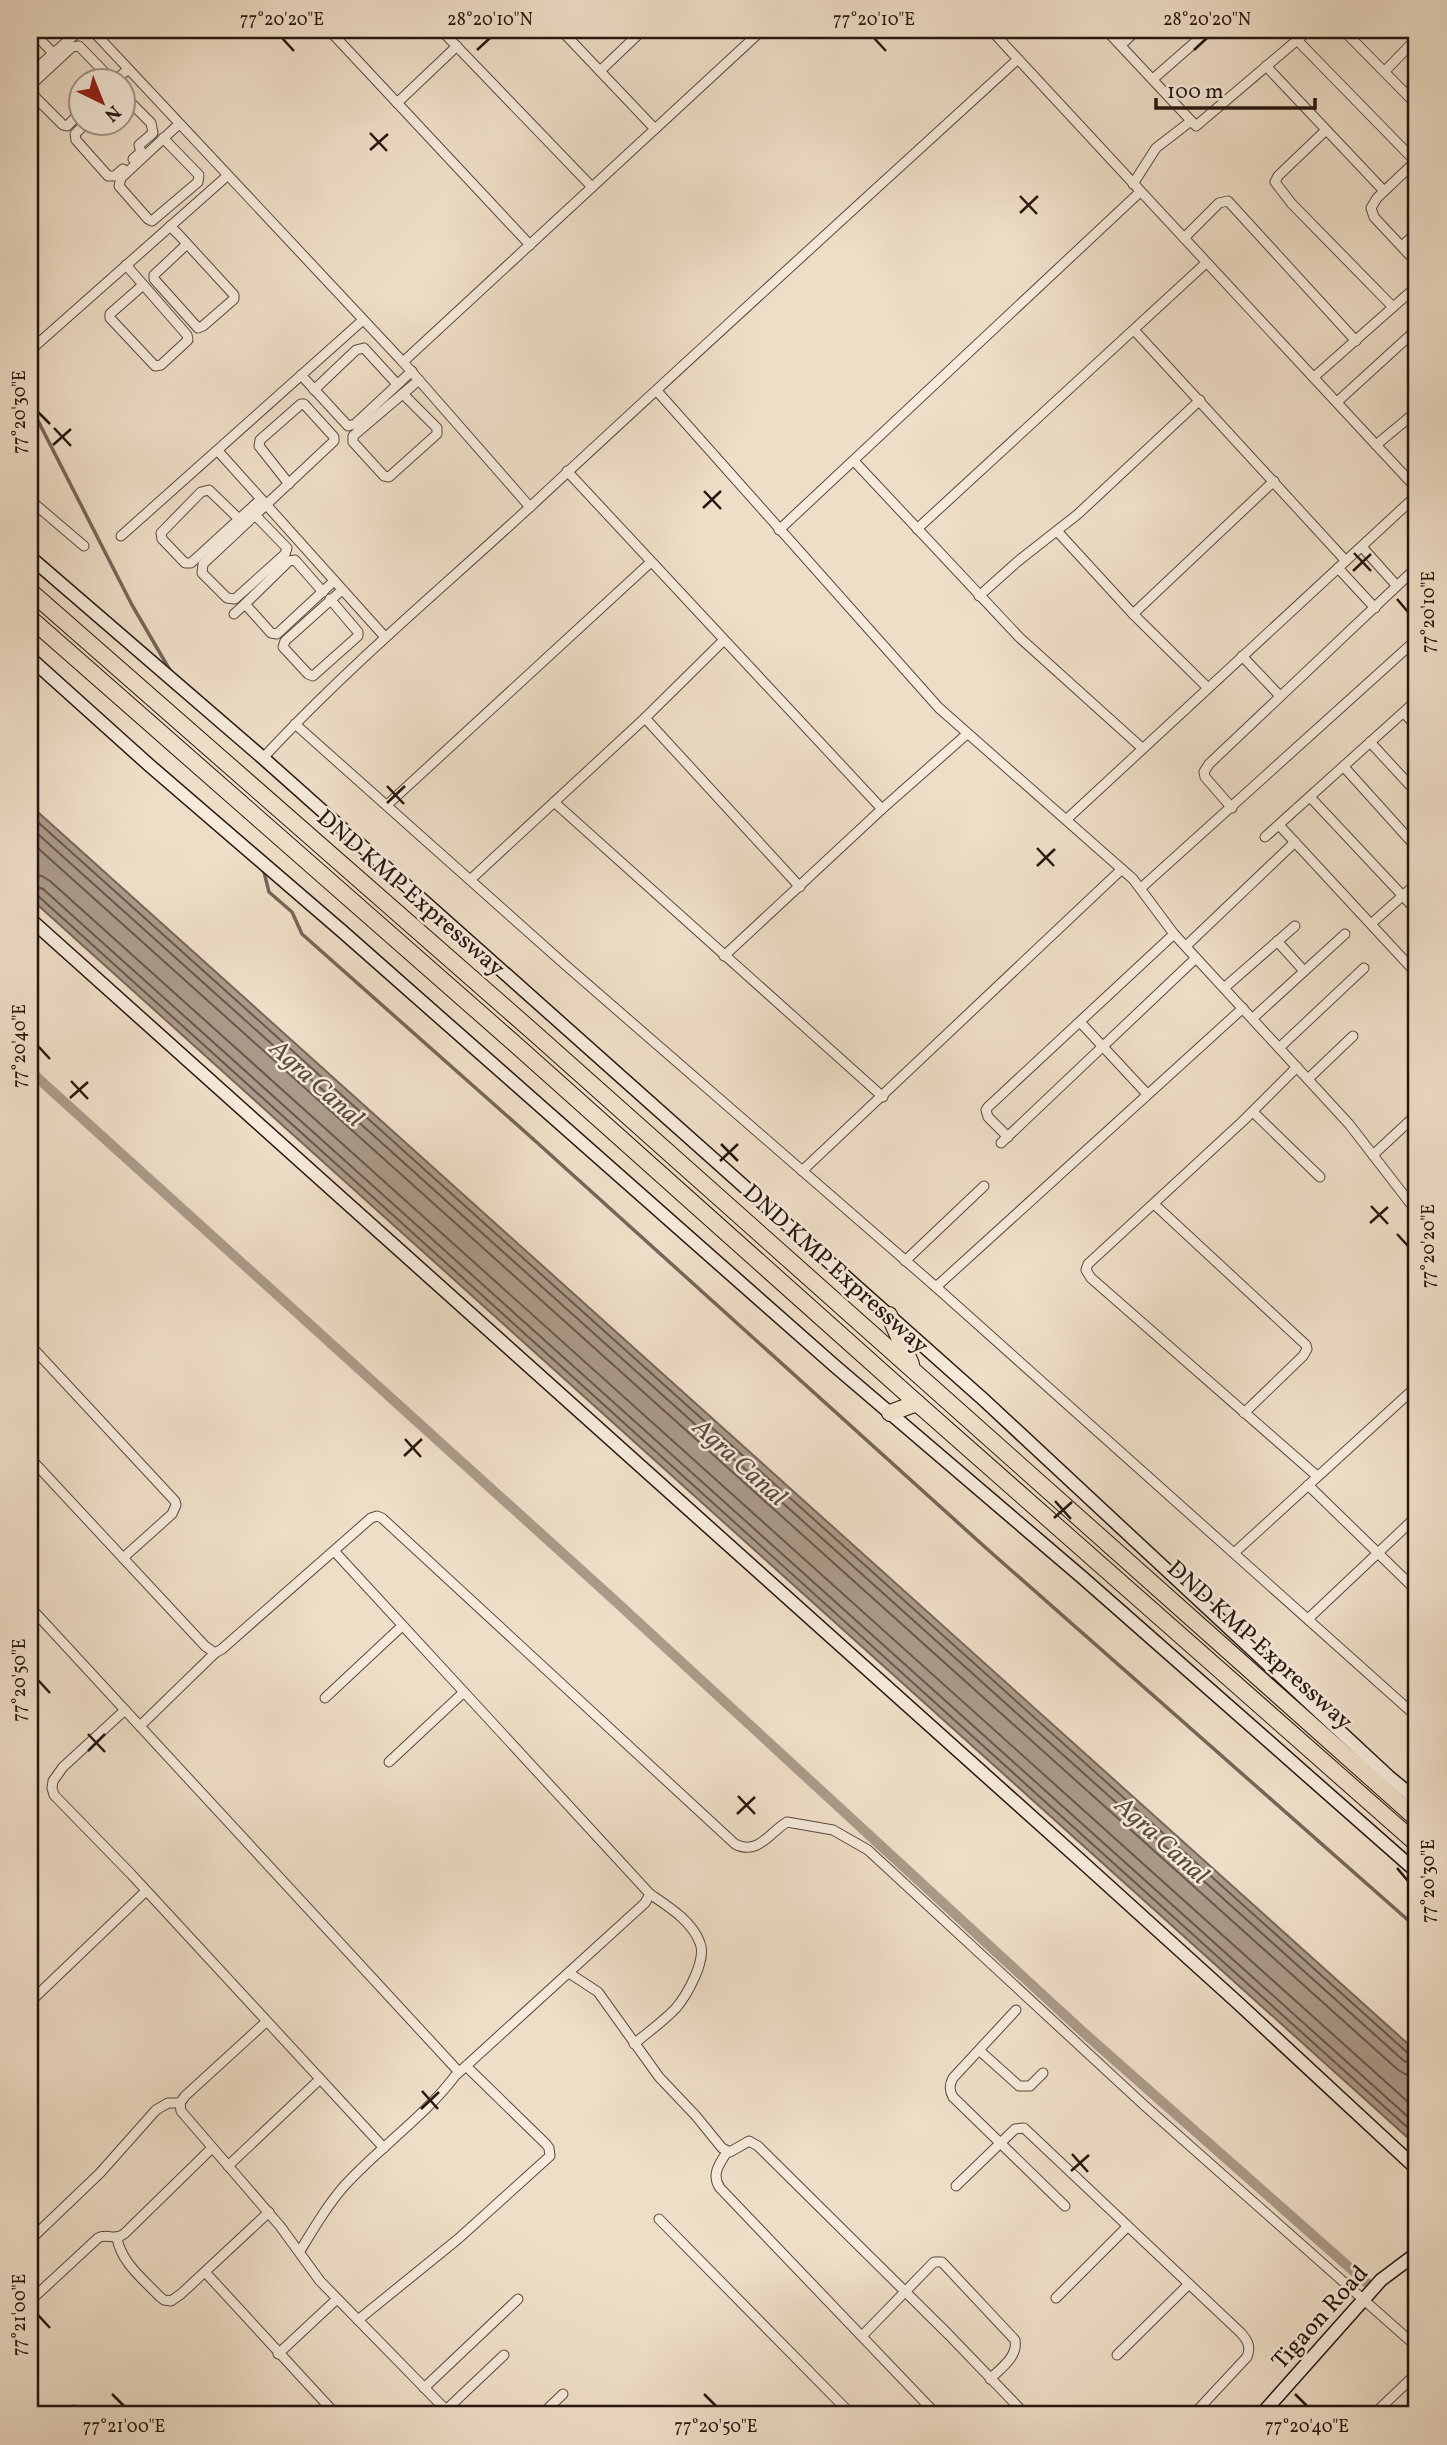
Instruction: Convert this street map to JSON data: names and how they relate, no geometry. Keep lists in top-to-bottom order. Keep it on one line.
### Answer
{"streets":{"highway":["DND KMP Expressway"],"street":["Tigaon Road"]},"water":["Agra Canal"],"scale_bar":"100 m","north":"bottom right","coordinates":["77°20'20\"E","28°20'10\"N","77°20'10\"E","28°20'20\"N","77°20'30\"E","77°20'40\"E","77°20'50\"E","77°21'00\"E"]}
